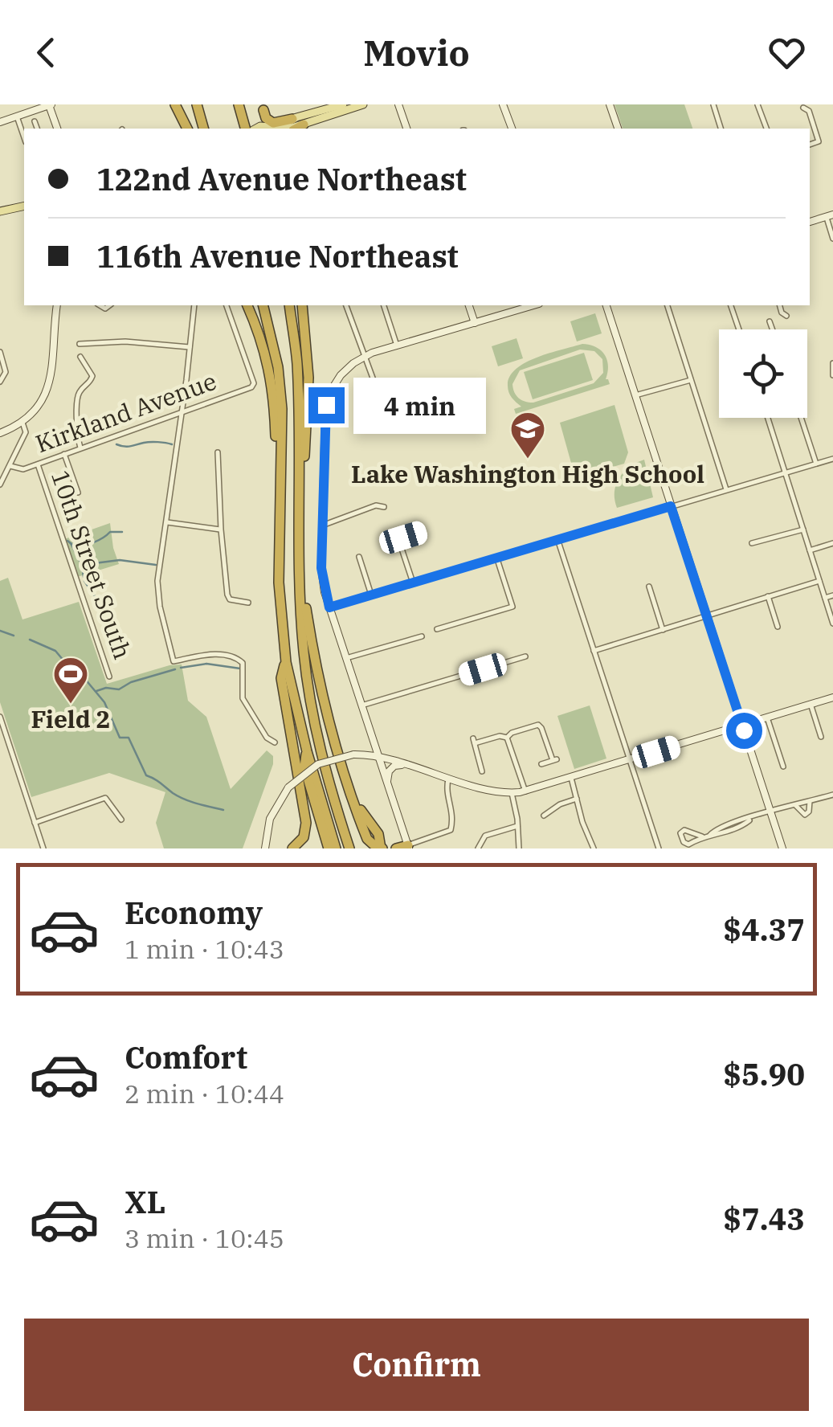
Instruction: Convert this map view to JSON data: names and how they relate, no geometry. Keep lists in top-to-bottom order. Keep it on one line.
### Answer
{"streets":{"street":["Kirkland Avenue","10th Street South"]},"crossings":[["Kirkland Avenue","10th Street South"]],"places":{"school or university":["Lake Washington High School"],"sports":["Field 2"]},"page":{"header":"Movio","banner":["122nd Avenue Northeast","116th Avenue Northeast"],"bubble":"4 min","list":[{"name":"Economy","note":"1 min · 10:43","value":"$4.37"},{"name":"Comfort","note":"2 min · 10:44","value":"$5.90"},{"name":"XL","note":"3 min · 10:45","value":"$7.43"}],"buttons":"Confirm"}}
